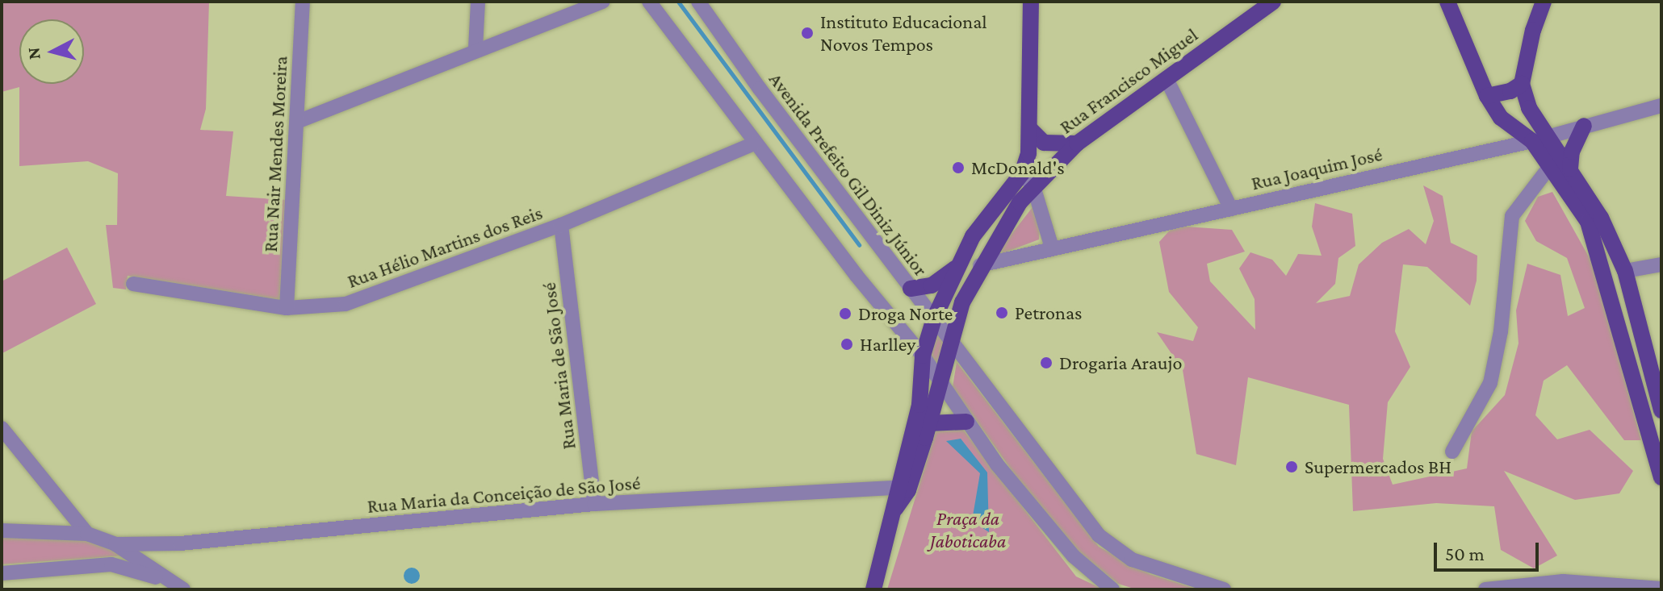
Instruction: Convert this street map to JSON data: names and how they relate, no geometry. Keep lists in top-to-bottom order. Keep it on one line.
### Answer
{"streets":{"main road":["Rua Francisco Miguel"],"street":["Rua Nair Mendes Moreira","Rua Joaquim José","Avenida Prefeito Gil Diniz Júnior","Rua Hélio Martins dos Reis","Rua Maria de São José","Rua Maria da Conceição de São José"]},"crossings":[["Rua Francisco Miguel","Rua Joaquim José"],["Rua Francisco Miguel","Avenida Prefeito Gil Diniz Júnior"],["Rua Nair Mendes Moreira","Rua Hélio Martins dos Reis"],["Rua Hélio Martins dos Reis","Rua Maria de São José"],["Rua Maria de São José","Rua Maria da Conceição de São José"]],"parks":["Praça da Jaboticaba"],"places":["Instituto Educacional Novos Tempos","McDonald's","Petronas","Droga Norte","Harlley","Drogaria Araujo","Supermercados BH"],"scale_bar":"50 m","north":"left"}
